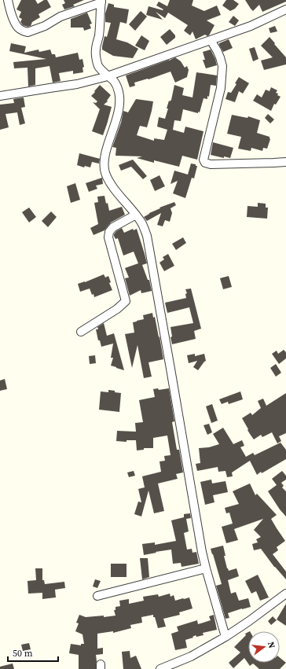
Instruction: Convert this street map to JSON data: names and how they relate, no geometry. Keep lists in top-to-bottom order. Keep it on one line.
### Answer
{"scale_bar":"50 m","north":"right"}
